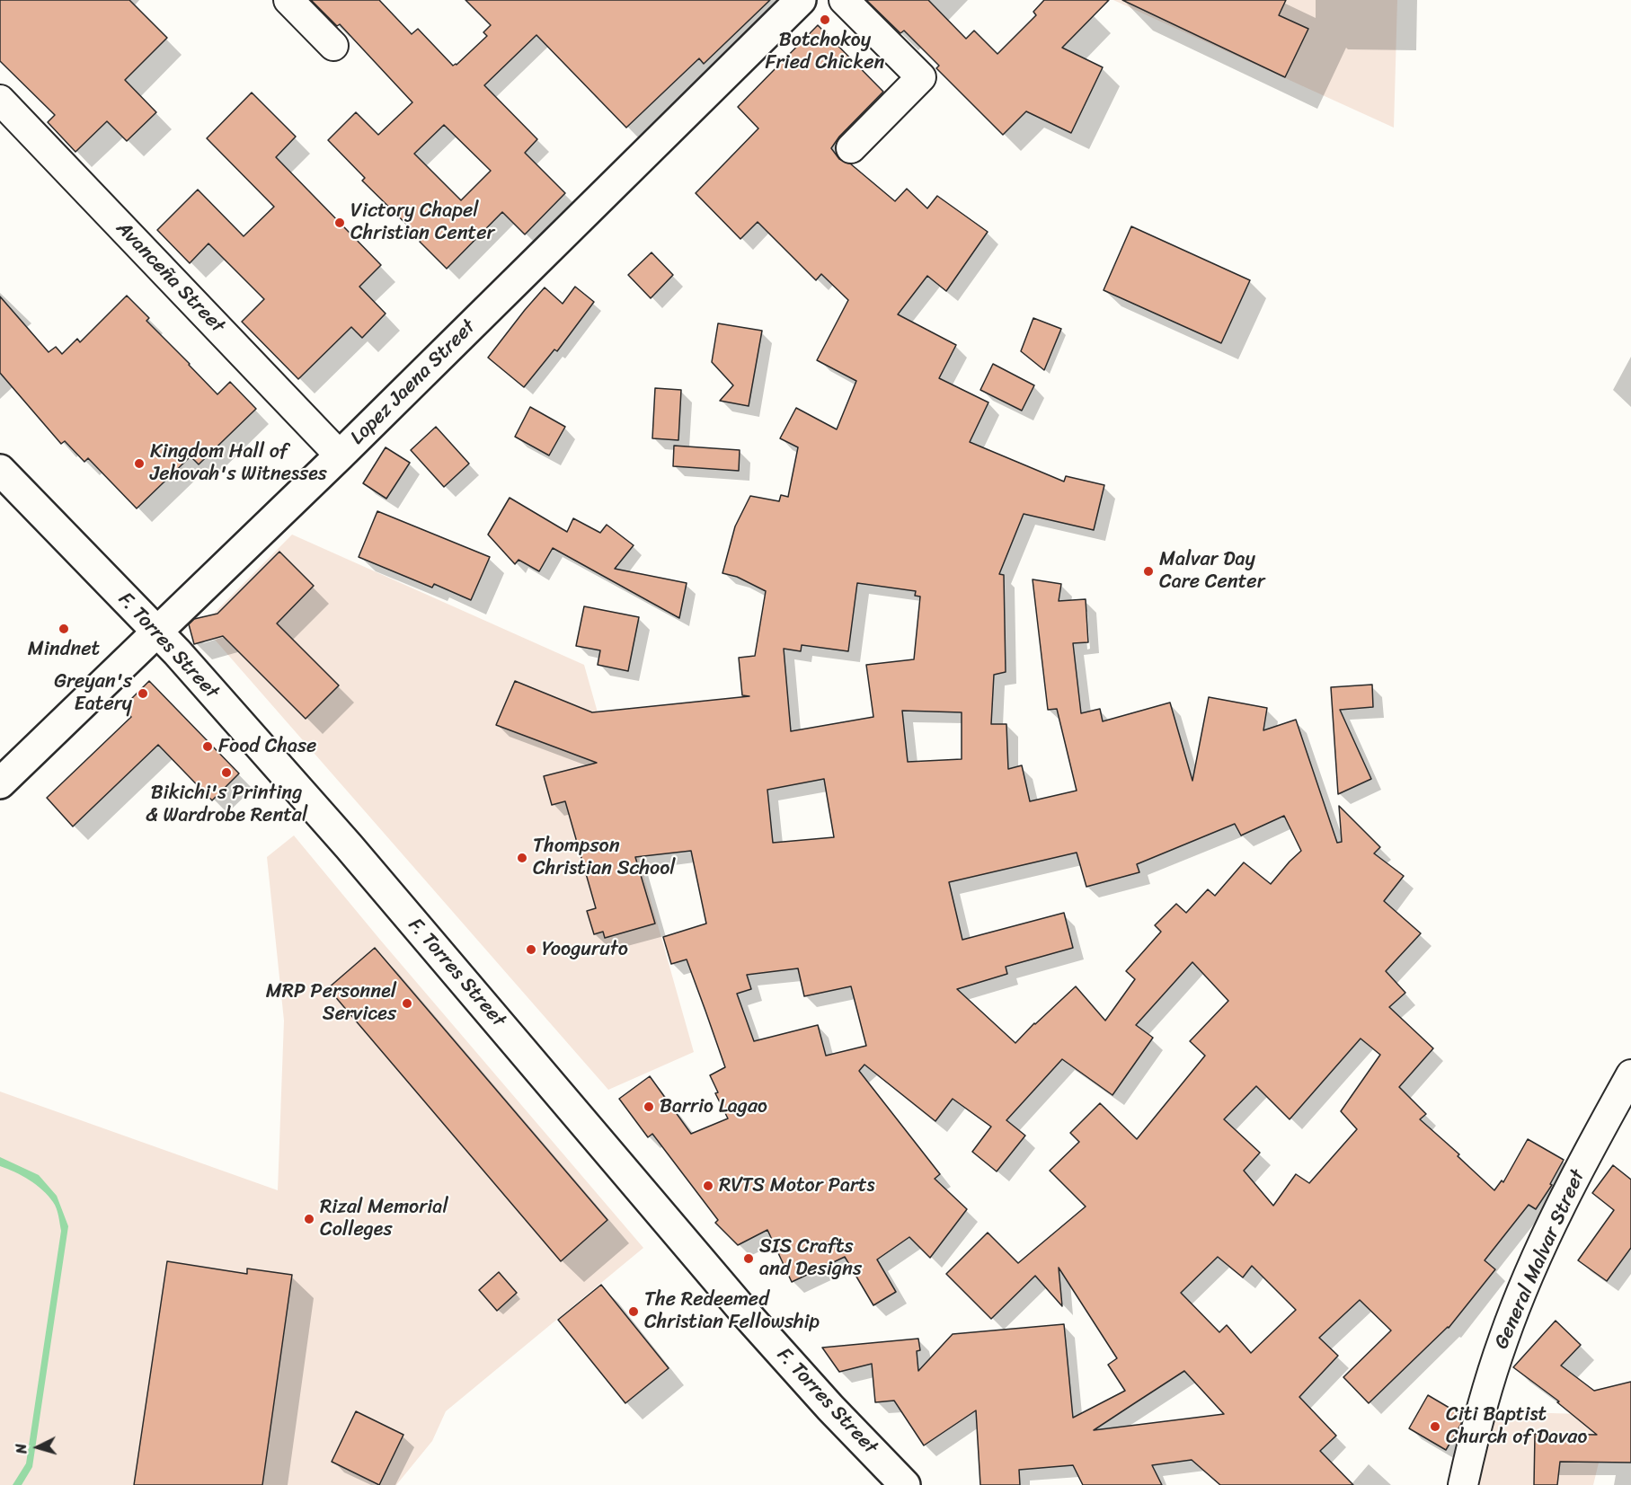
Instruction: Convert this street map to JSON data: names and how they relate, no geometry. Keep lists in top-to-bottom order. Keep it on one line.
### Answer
{"streets":{"main road":["Lopez Jaena Street","F. Torres Street"],"street":["Avanceña Street","General Malvar Street"]},"crossings":[["Avanceña Street","Lopez Jaena Street"],["Lopez Jaena Street","F. Torres Street"]],"places":["Botchokoy Fried Chicken","Victory Chapel Christian Center","Kingdom Hall of Jehovah's Witnesses","Malvar Day Care Center","Mindnet","Greyan's Eatery","Food Chase","Bikichi's Printing & Wardrobe Rental","Thompson Christian School","Yooguruto","MRP Personnel Services","Barrio Lagao","RVTS Motor Parts","Rizal Memorial Colleges","SIS Crafts and Designs","The Redeemed Christian Fellowship","Citi Baptist Church of Davao"],"north":"left"}
